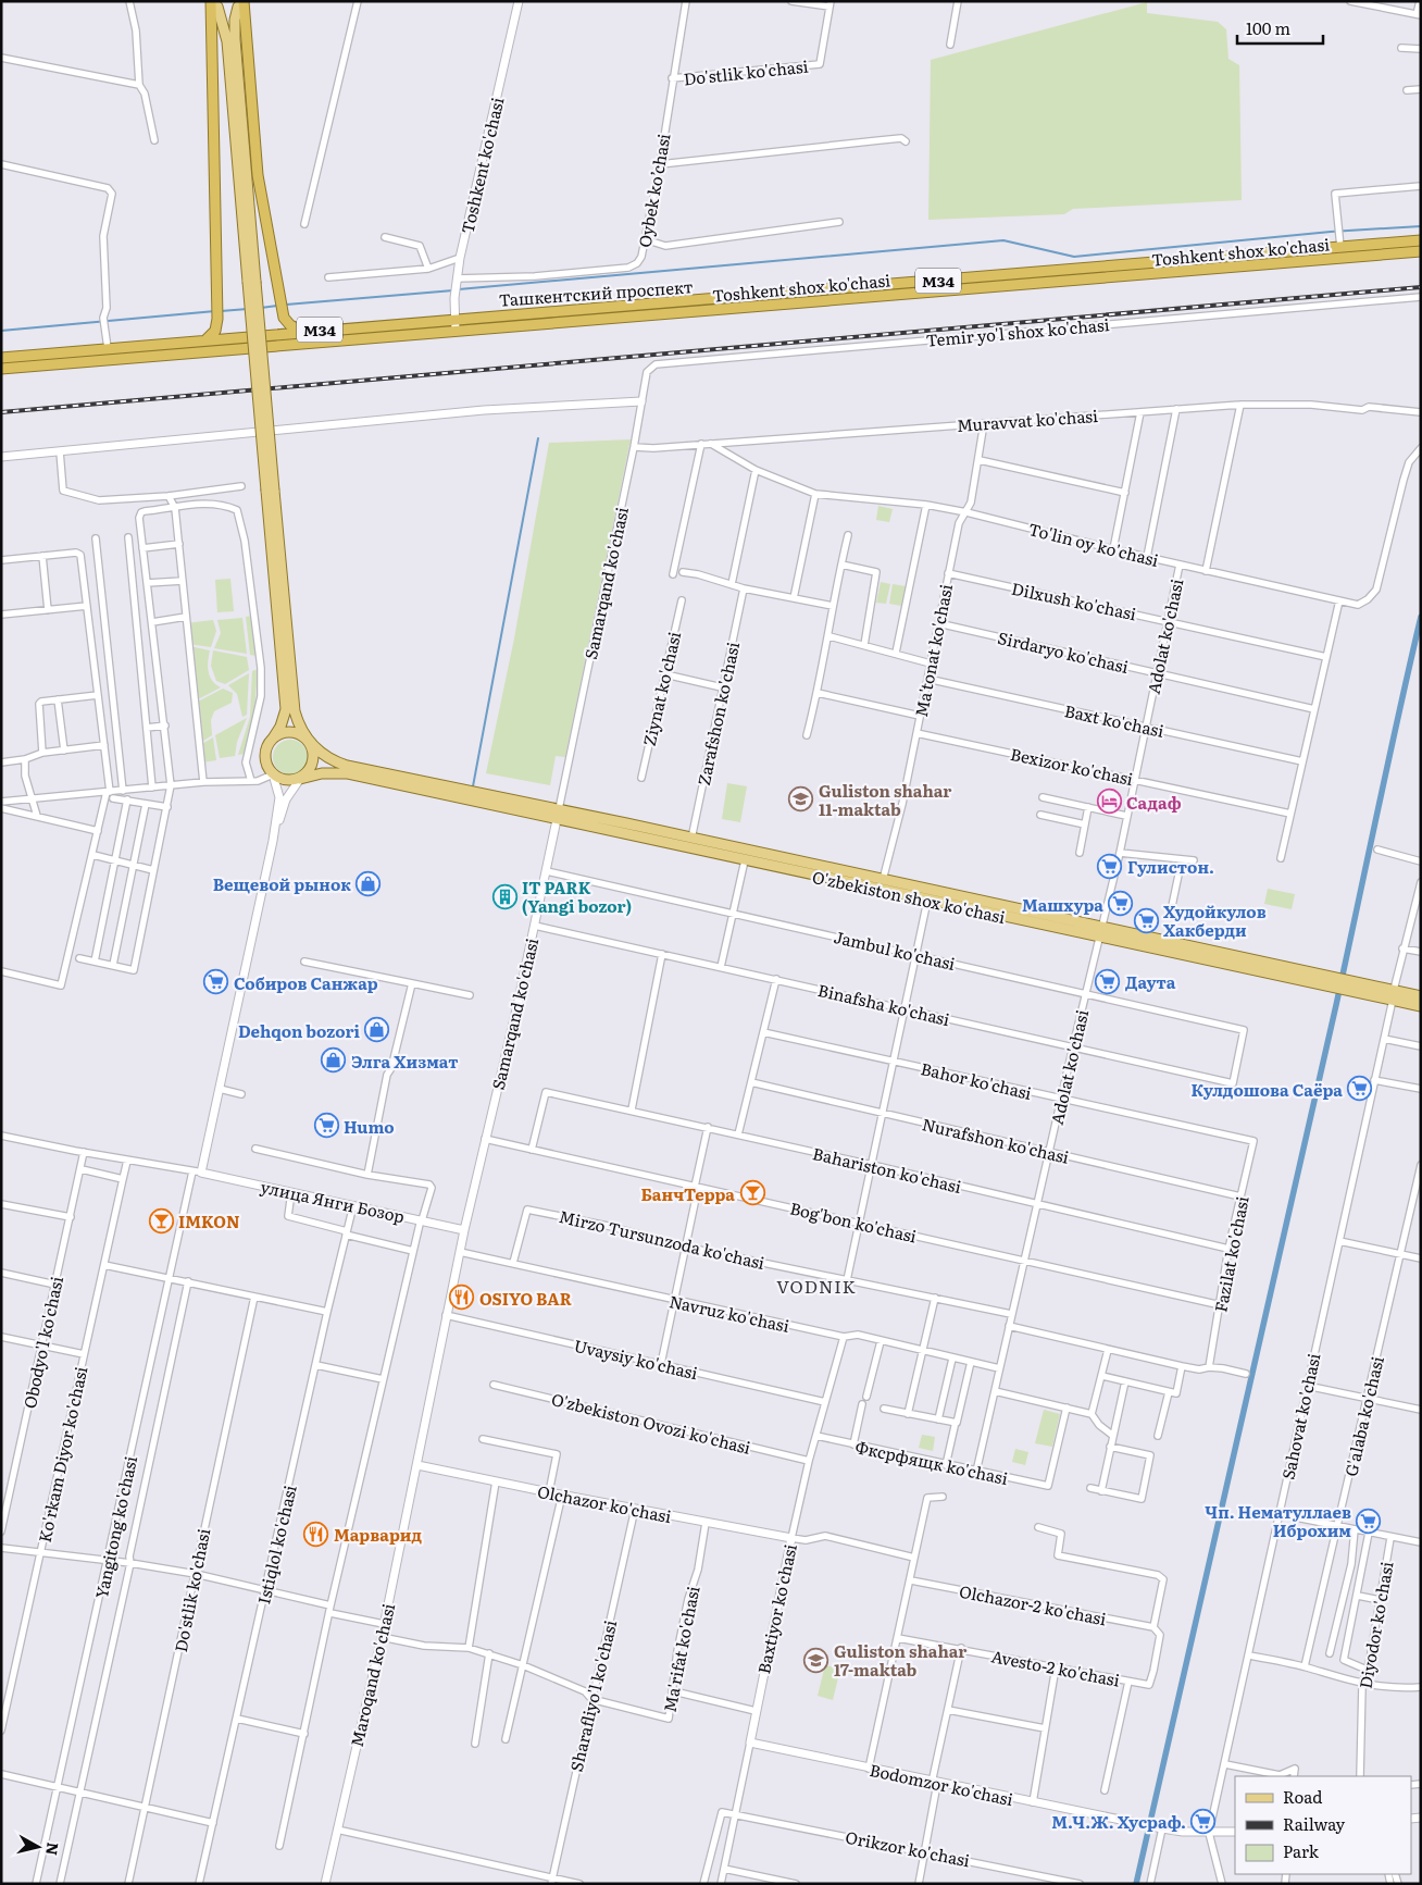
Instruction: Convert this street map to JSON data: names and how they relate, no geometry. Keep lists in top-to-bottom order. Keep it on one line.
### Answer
{"streets":{"highway":["Toshkent shox ko'chasi","M34","Ташкентский проспект"],"main road":["O'zbekiston shox ko'chasi"],"street":["Do'stlik ko'chasi","Toshkent ko'chasi","Oybek ko’chasi","Temir yo'l shox ko'chasi","Muravvat ko'chasi","To'lin oy ko'chasi","Samarqand ko'chasi","Dilxush ko'chasi","Adolat ko'chasi","Ma'tonat ko'chasi","Sirdaryo ko'chasi","Ziynat ko'chasi","Zarafshon ko'chasi","Baxt ko'chasi","Bexizor ko'chasi","Jambul ko'chasi","Binafsha ko'chasi","Bahor ko'chasi","Nurafshon ko'chasi","Bahariston ko'chasi","улица Янги Бозор","Bog'bon ko'chasi","Mirzo Tursunzoda ko'chasi","Fazilat ko'chasi","Navruz ko'chasi","Obodyo'l ko'chasi","Uvaysiy ko'chasi","Sahovat ko'chasi","G'alaba ko'chasi","O'zbekiston Ovozi ko'chasi","Ko'rkam Diyor ko'chasi","Фксрфящк ko'chasi","Olchazor ko'chasi","Yangitong ko'chasi","Istiqlol ko'chasi","Olchazor-2 ko'chasi","Baxtiyor ko'chasi","Diyodor ko'chasi","Ma'rifat ko'chasi","Avesto-2 ko'chasi","Maroqand ko'chasi","Sharafliyo'l ko'chasi","Bodomzor ko'chasi","Orikzor ko'chasi"]},"crossings":[["Do'stlik ko'chasi","Oybek ko’chasi"],["Toshkent ko'chasi","Oybek ko’chasi"],["Toshkent ko'chasi","Toshkent shox ko'chasi"],["Toshkent ko'chasi","M34"],["Toshkent ko'chasi","Ташкентский проспект"],["M34","Ташкентский проспект"],["Temir yo'l shox ko'chasi","Samarqand ko'chasi"],["Muravvat ko'chasi","To'lin oy ko'chasi"],["Muravvat ko'chasi","Samarqand ko'chasi"],["Muravvat ko'chasi","Ma'tonat ko'chasi"],["To'lin oy ko'chasi","Adolat ko'chasi"],["To'lin oy ko'chasi","Ma'tonat ko'chasi"],["Samarqand ko'chasi","O'zbekiston shox ko'chasi"],["Samarqand ko'chasi","Jambul ko'chasi"],["Samarqand ko'chasi","Binafsha ko'chasi"],["Samarqand ko'chasi","улица Янги Бозор"],["Samarqand ko'chasi","Bog'bon ko'chasi"],["Samarqand ko'chasi","Navruz ko'chasi"],["Samarqand ko'chasi","Uvaysiy ko'chasi"],["Samarqand ko'chasi","Olchazor ko'chasi"],["Samarqand ko'chasi","Maroqand ko'chasi"],["Dilxush ko'chasi","Adolat ko'chasi"],["Dilxush ko'chasi","Ma'tonat ko'chasi"],["Adolat ko'chasi","Sirdaryo ko'chasi"],["Adolat ko'chasi","Baxt ko'chasi"],["Adolat ko'chasi","Bexizor ko'chasi"],["Adolat ko'chasi","O'zbekiston shox ko'chasi"],["Adolat ko'chasi","Jambul ko'chasi"],["Adolat ko'chasi","Binafsha ko'chasi"],["Adolat ko'chasi","Bahor ko'chasi"],["Adolat ko'chasi","Nurafshon ko'chasi"],["Adolat ko'chasi","Bahariston ko'chasi"],["Adolat ko'chasi","Bog'bon ko'chasi"],["Adolat ko'chasi","Mirzo Tursunzoda ko'chasi"],["Adolat ko'chasi","Navruz ko'chasi"],["Adolat ko'chasi","Фксрфящк ko'chasi"],["Ma'tonat ko'chasi","Sirdaryo ko'chasi"],["Ma'tonat ko'chasi","Baxt ko'chasi"],["Ma'tonat ko'chasi","Bexizor ko'chasi"],["Ma'tonat ko'chasi","O'zbekiston shox ko'chasi"],["Zarafshon ko'chasi","O'zbekiston shox ko'chasi"],["O'zbekiston shox ko'chasi","Sahovat ko'chasi"],["Jambul ko'chasi","Binafsha ko'chasi"],["Bahor ko'chasi","Fazilat ko'chasi"],["Nurafshon ko'chasi","Fazilat ko'chasi"],["Bahariston ko'chasi","Bog'bon ko'chasi"],["Bahariston ko'chasi","Fazilat ko'chasi"],["улица Янги Бозор","Istiqlol ko'chasi"],["Bog'bon ko'chasi","Fazilat ko'chasi"],["Mirzo Tursunzoda ko'chasi","Navruz ko'chasi"],["Navruz ko'chasi","Baxtiyor ko'chasi"],["Uvaysiy ko'chasi","Baxtiyor ko'chasi"],["O'zbekiston Ovozi ko'chasi","Baxtiyor ko'chasi"],["Фксрфящк ko'chasi","Baxtiyor ko'chasi"],["Olchazor ko'chasi","Baxtiyor ko'chasi"],["Olchazor ko'chasi","Ma'rifat ko'chasi"],["Olchazor ko'chasi","Maroqand ko'chasi"],["Olchazor ko'chasi","Sharafliyo'l ko'chasi"],["Olchazor-2 ko'chasi","Avesto-2 ko'chasi"],["Baxtiyor ko'chasi","Bodomzor ko'chasi"],["Baxtiyor ko'chasi","Orikzor ko'chasi"],["Ma'rifat ko'chasi","Maroqand ko'chasi"],["Ma'rifat ko'chasi","Sharafliyo'l ko'chasi"]],"districts":["VODNIK"],"places":{"school or university":["Guliston shahar 11-maktab","Guliston shahar 17-maktab"],"hotel":["Садаф"],"supermarket":["Гулистон.","Машхура","Худойкулов Хакберди","Даута","Собиров Санжар","Кулдошова Саёра","Humo","Чп. Нематуллаев Иброхим","М.Ч.Ж. Хусраф."],"shop":["Вещевой рынок","Dehqon bozori","Элга Хизмат"],"building":["IT PARK (Yangi bozor)"],"bar":["БанчТерра","IMKON"],"restaurant":["OSIYO BAR","Марварид"]},"legend":["Road","Railway","Park"],"scale_bar":"100 m","north":"right"}
